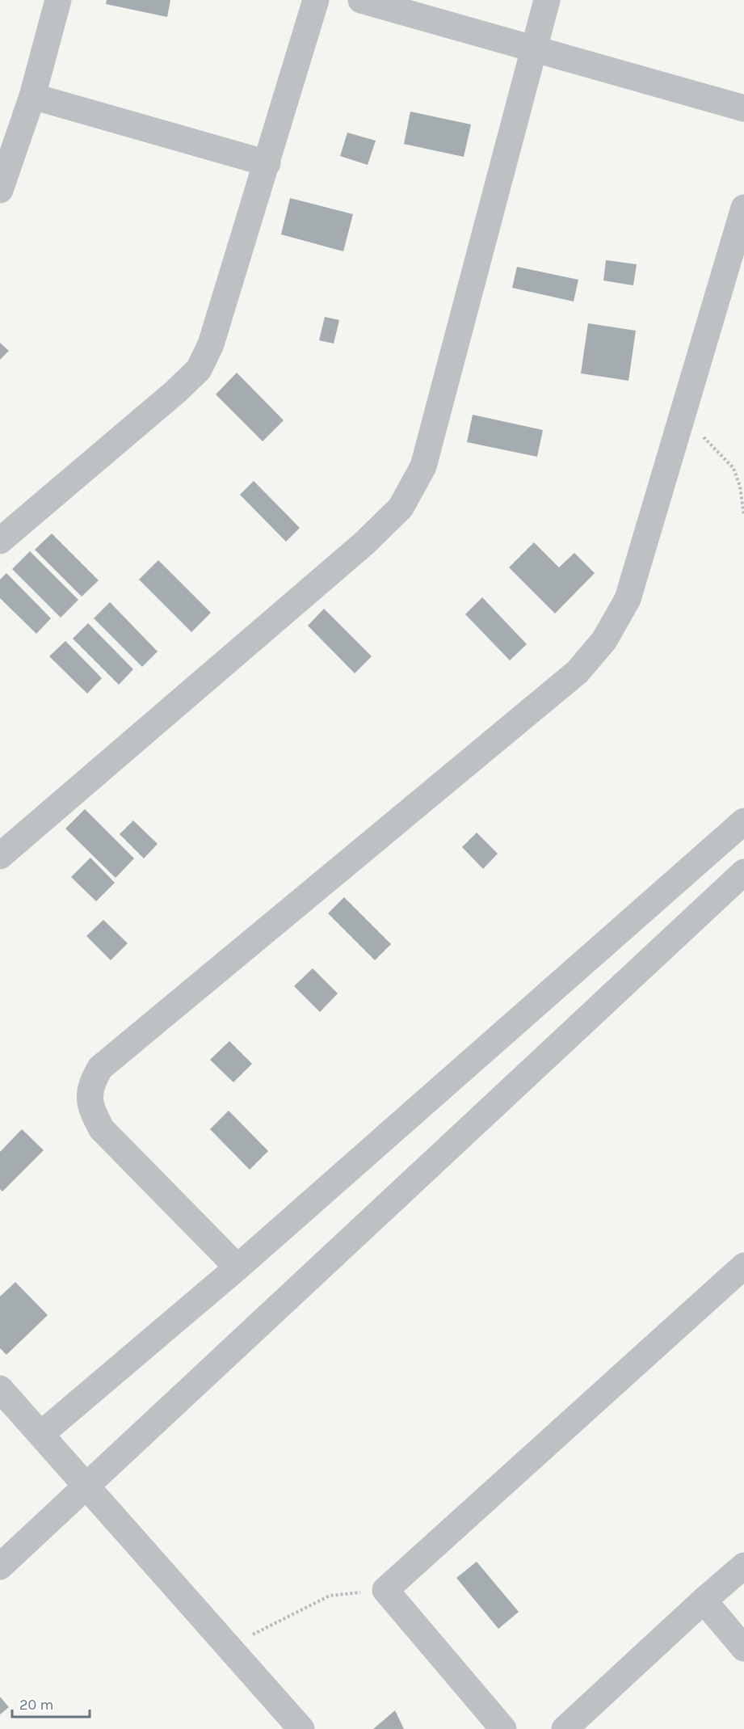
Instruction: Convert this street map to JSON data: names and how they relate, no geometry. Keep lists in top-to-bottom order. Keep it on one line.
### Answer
{"scale_bar":"20 m"}
